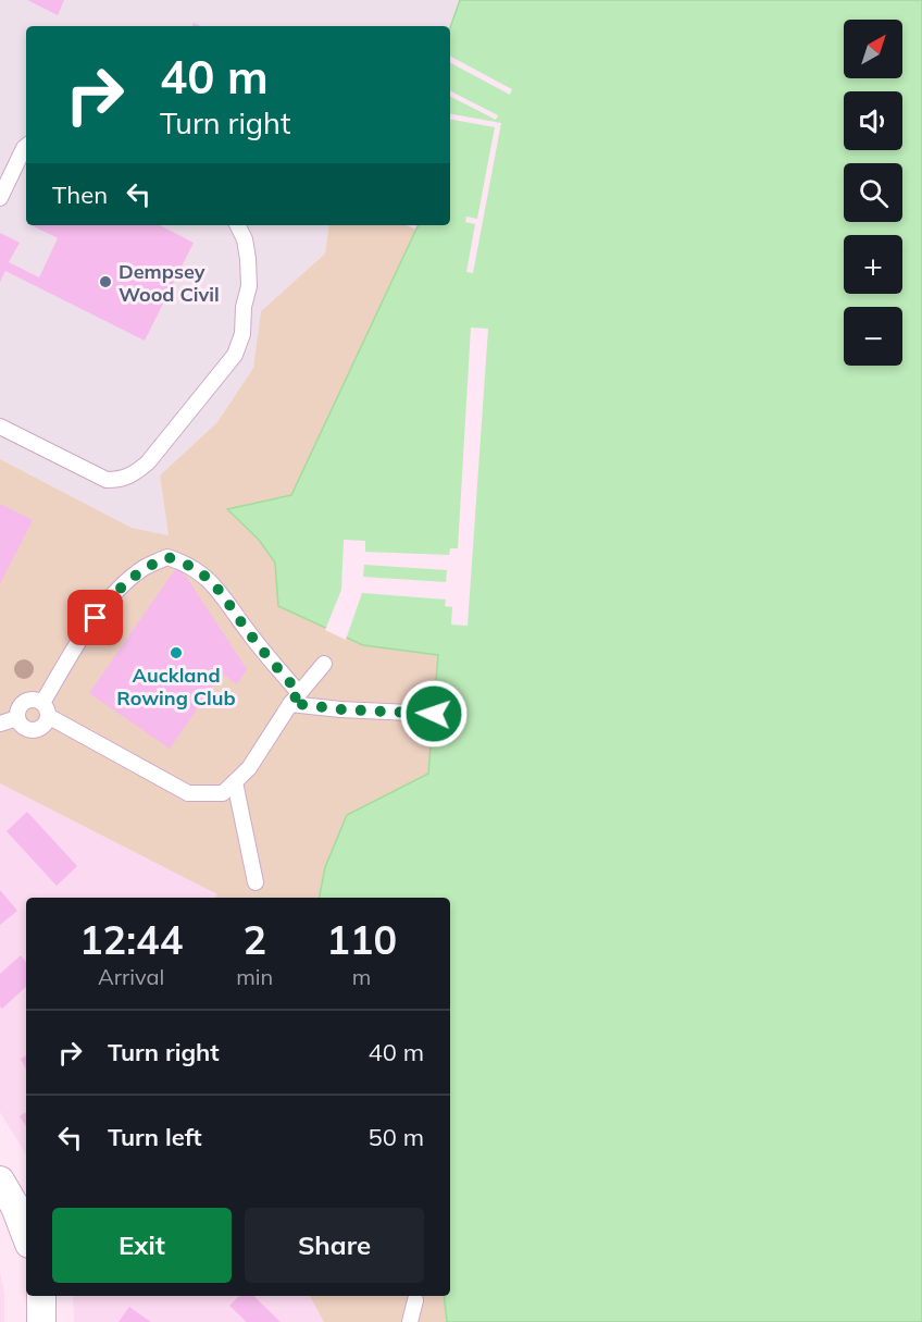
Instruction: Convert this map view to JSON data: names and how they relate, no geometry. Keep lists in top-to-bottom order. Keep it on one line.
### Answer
{"places":["Dempsey Wood Civil","Auckland Rowing Club"],"north":"top right","page":{"map_buttons":["+","−"],"turn":["40 m","Turn right"],"then":"Then","eta":["12:44","Arrival","2","min","110","m"],"list":[{"name":"Turn right","value":"40 m"},{"name":"Turn left","value":"50 m"}],"buttons":["Exit","Share"]}}
